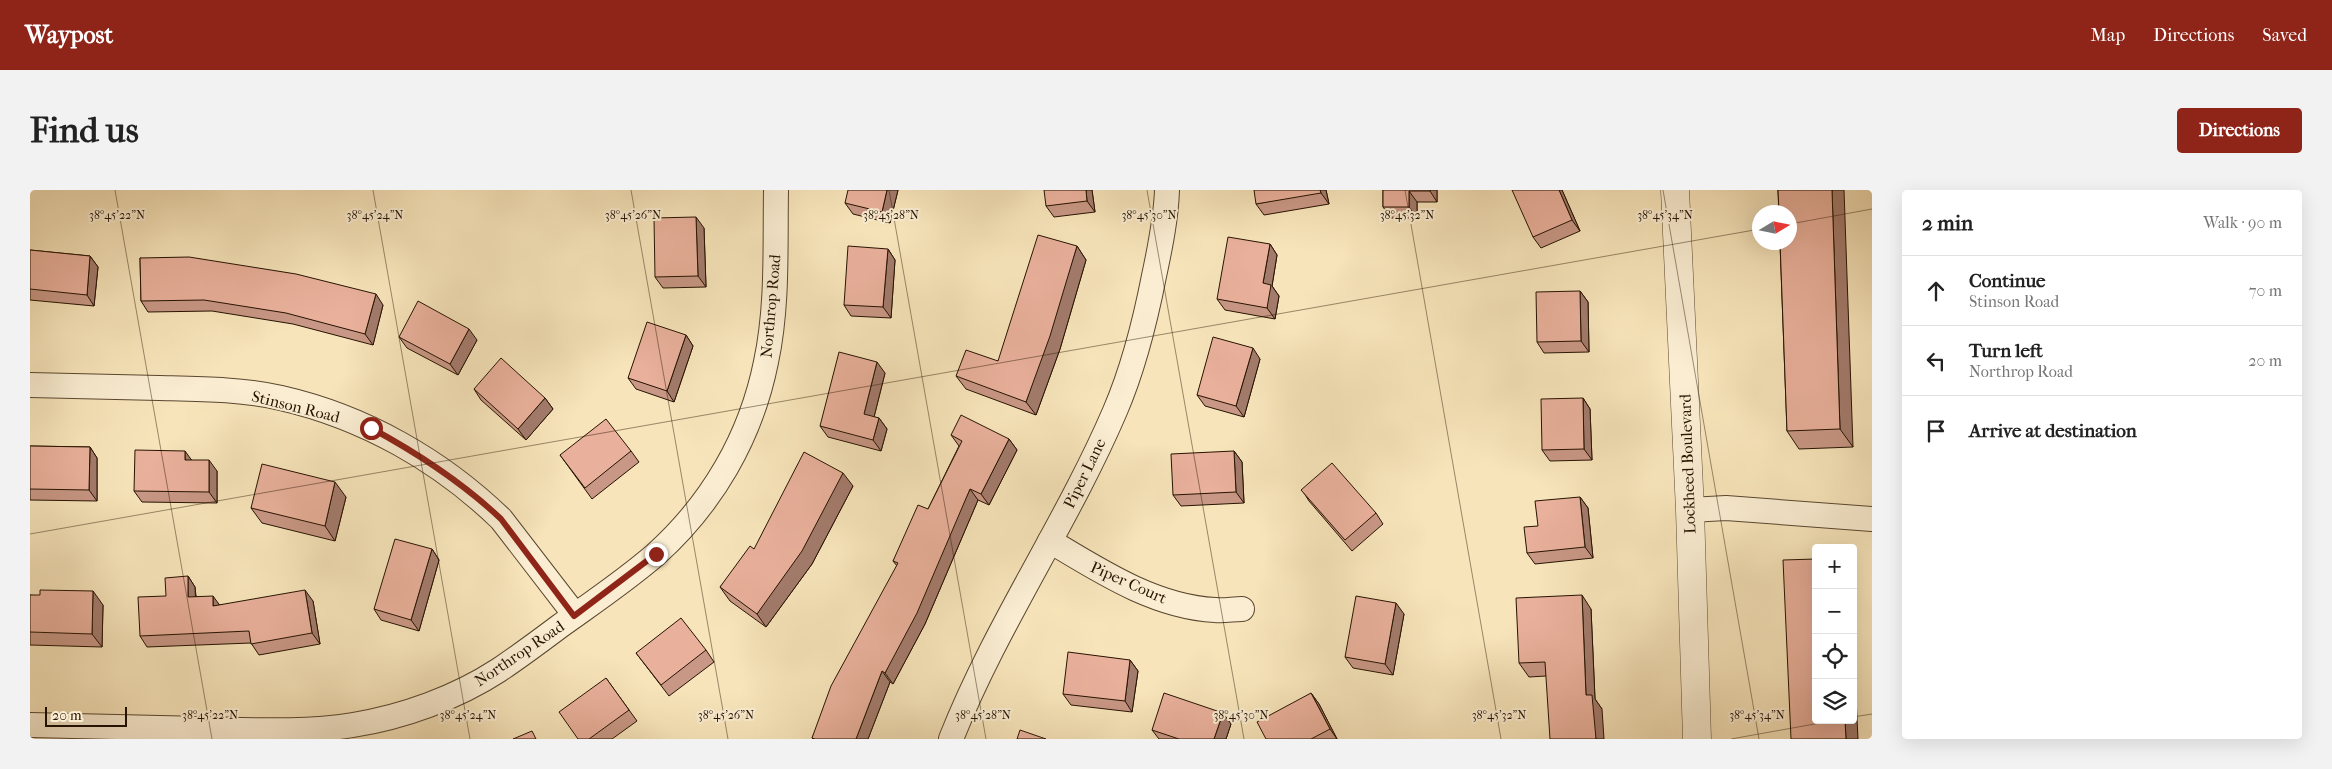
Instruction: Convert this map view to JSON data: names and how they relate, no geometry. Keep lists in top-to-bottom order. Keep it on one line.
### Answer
{"streets":{"street":["Northrop Road","Stinson Road","Lockheed Boulevard","Piper Lane","Piper Court"]},"crossings":[["Northrop Road","Stinson Road"],["Piper Lane","Piper Court"]],"scale_bar":"20 m","north":"right","page":{"header":"Waypost","nav":["Map","Directions","Saved"],"buttons":"Directions","title":"Find us","heading":["2 min","Walk · 90 m"],"list":[["Continue","Stinson Road","70 m"],["Turn left","Northrop Road","20 m"],"Arrive at destination"],"map_buttons":["+","−"],"scale":"20 m"},"coordinates":["38°45'22\"N","38°45'24\"N","38°45'26\"N","38°45'28\"N","38°45'30\"N","38°45'32\"N","38°45'34\"N"]}
